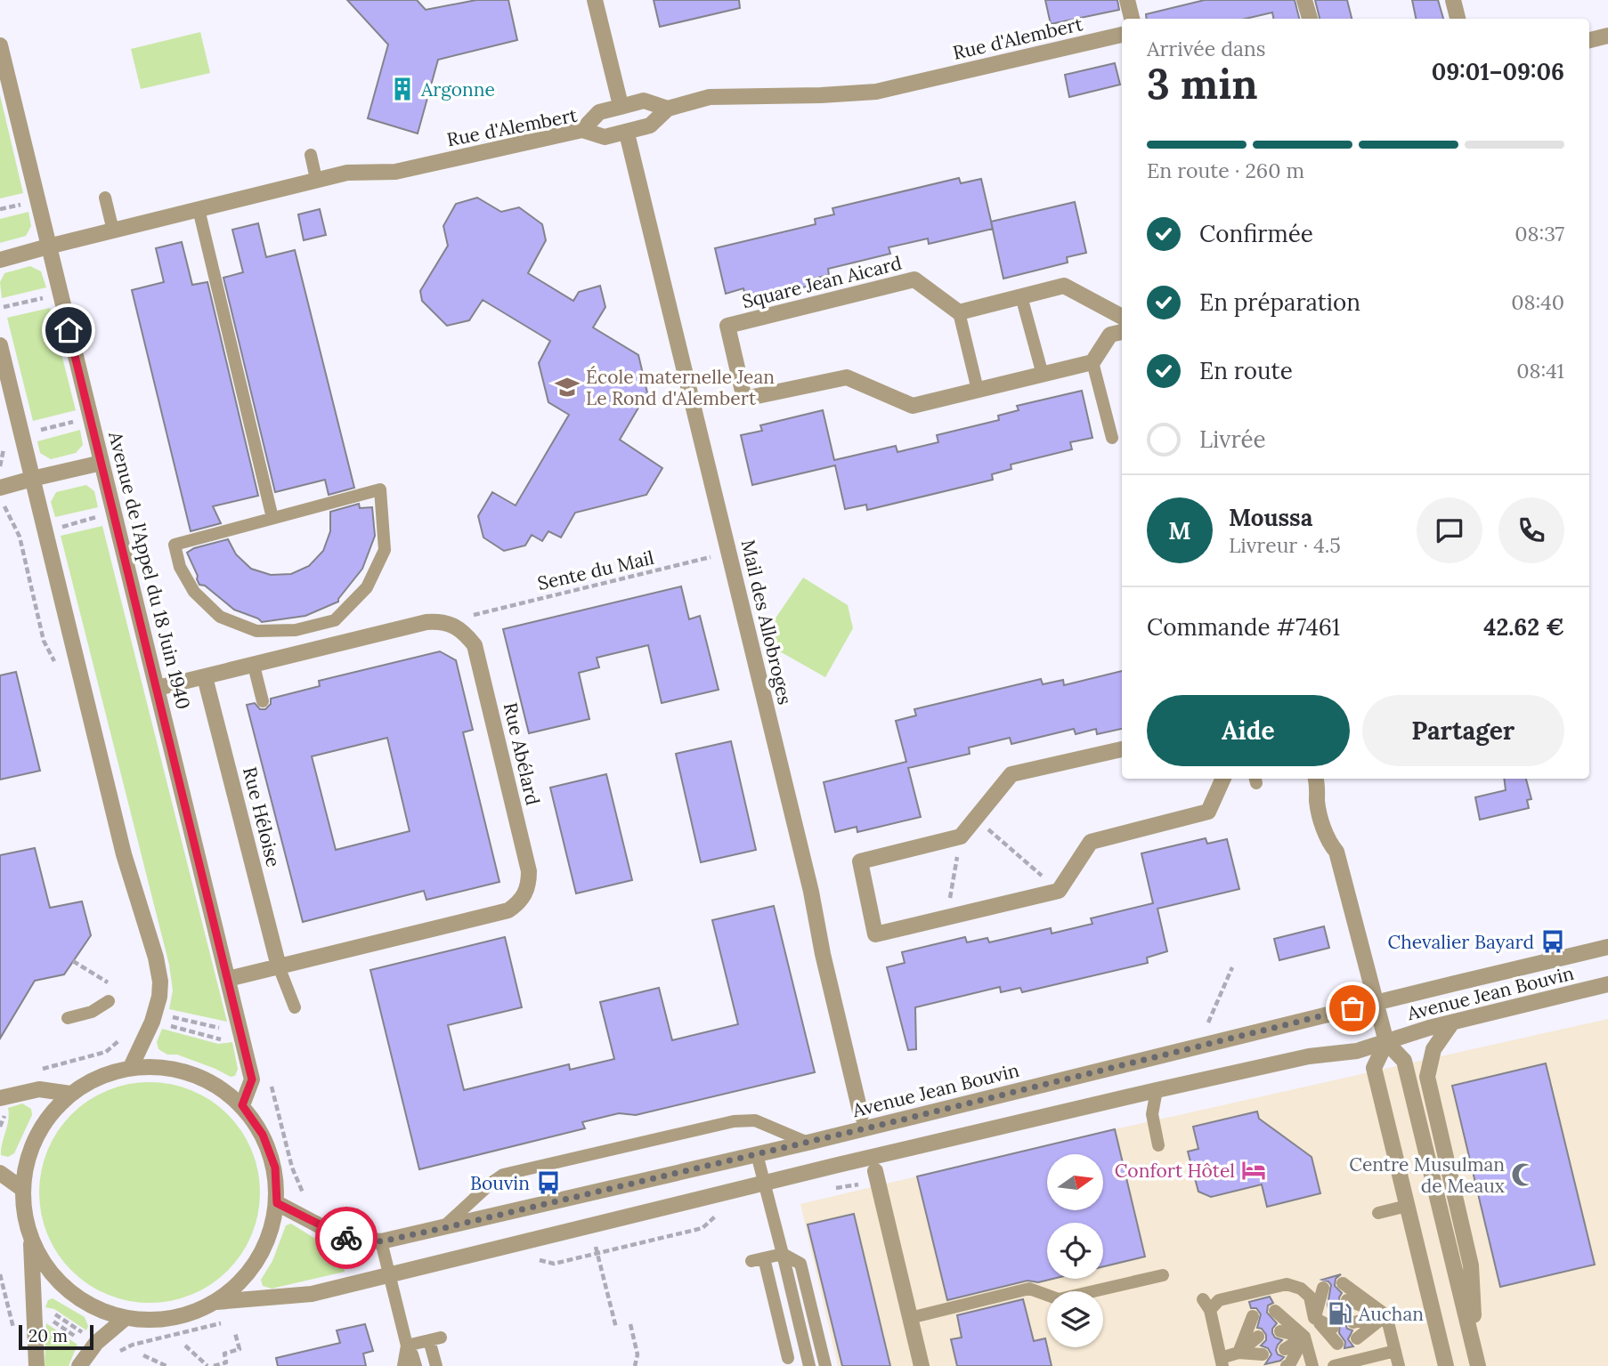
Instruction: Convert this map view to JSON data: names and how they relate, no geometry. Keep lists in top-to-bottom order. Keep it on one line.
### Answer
{"streets":{"street":["Rue d'Alembert","Square Jean Aicard","Avenue de l'Appel du 18 Juin 1940","Mail des Allobroges","Rue Abélard","Rue Héloise","Avenue Jean Bouvin"],"path":["Sente du Mail"]},"crossings":[["Rue d'Alembert","Avenue de l'Appel du 18 Juin 1940"],["Avenue de l'Appel du 18 Juin 1940","Rue Abélard"],["Sente du Mail","Mail des Allobroges"],["Rue Abélard","Rue Héloise"]],"places":{"building":["Argonne"],"school or university":["École maternelle Jean Le Rond d'Alembert"],"bus stop":["Chevalier Bayard","Bouvin"],"hotel":["Confort Hôtel"],"mosque":["Centre Musulman de Meaux"],"fuel station":["Auchan"]},"scale_bar":"20 m","north":"right","page":{"heading":["3 min","Arrivée dans","09:01–09:06"],"panel":["Moussa","Livreur · 4.5","Commande #7461","42.62 €"],"bar":"En route · 260 m","list":[["Confirmée","08:37"],["En préparation","08:40"],["En route","08:41"],"Livrée"],"round":"M","buttons":["Aide","Partager"],"scale":"20 m"}}
